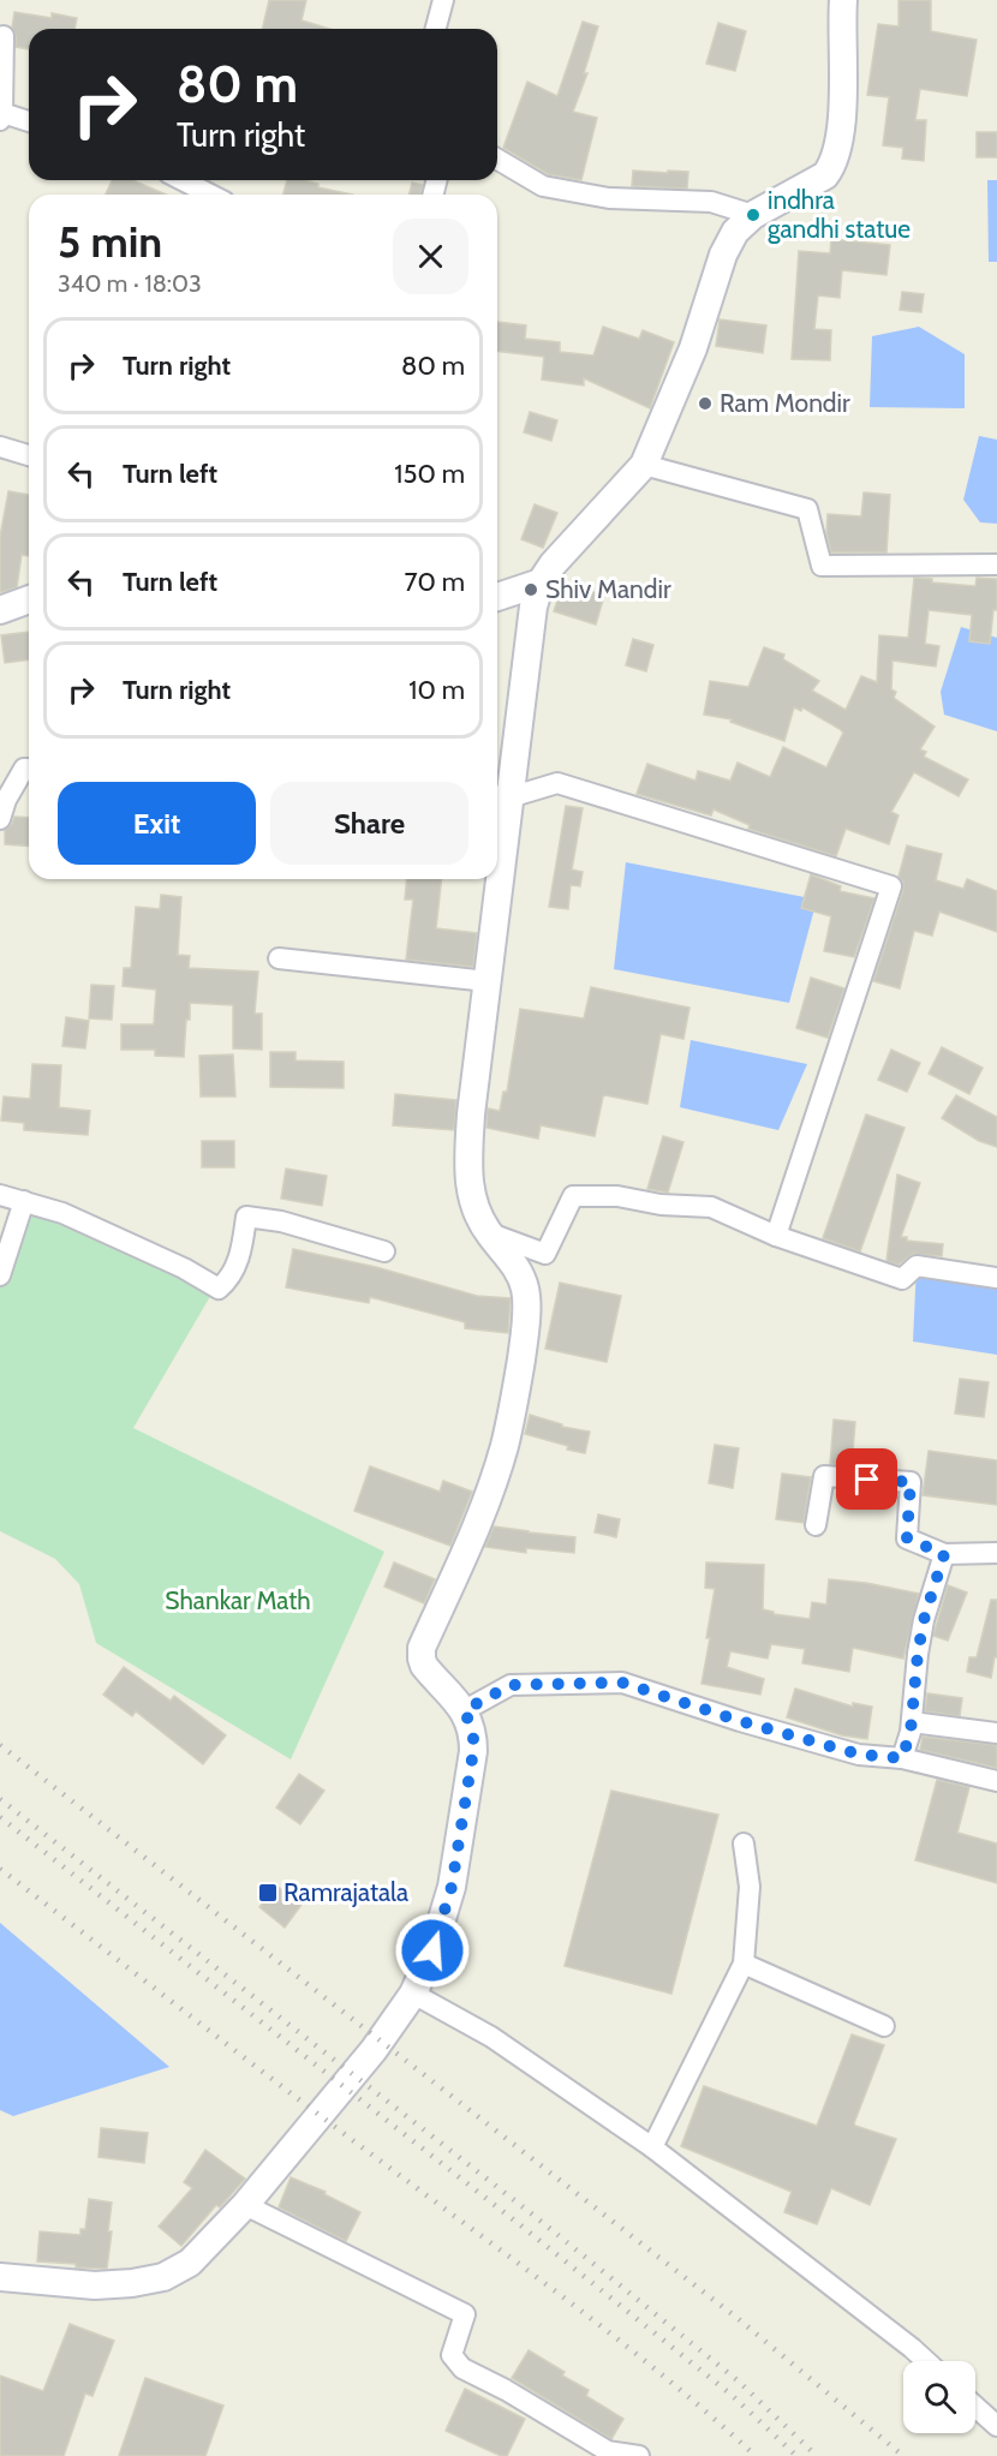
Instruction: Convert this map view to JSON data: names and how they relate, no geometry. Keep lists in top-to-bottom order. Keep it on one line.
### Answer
{"parks":["Shankar Math"],"places":{"other":["indhra gandhi statue","Ram Mondir","Shiv Mandir"],"transit":["Ramrajatala"]},"page":{"turn":["80 m","Turn right"],"heading":["5 min","340 m · 18:03"],"list":[{"name":"Turn right","value":"80 m"},{"name":"Turn left","value":"150 m"},{"name":"Turn left","value":"70 m"},{"name":"Turn right","value":"10 m"}],"buttons":["Exit","Share"]}}
